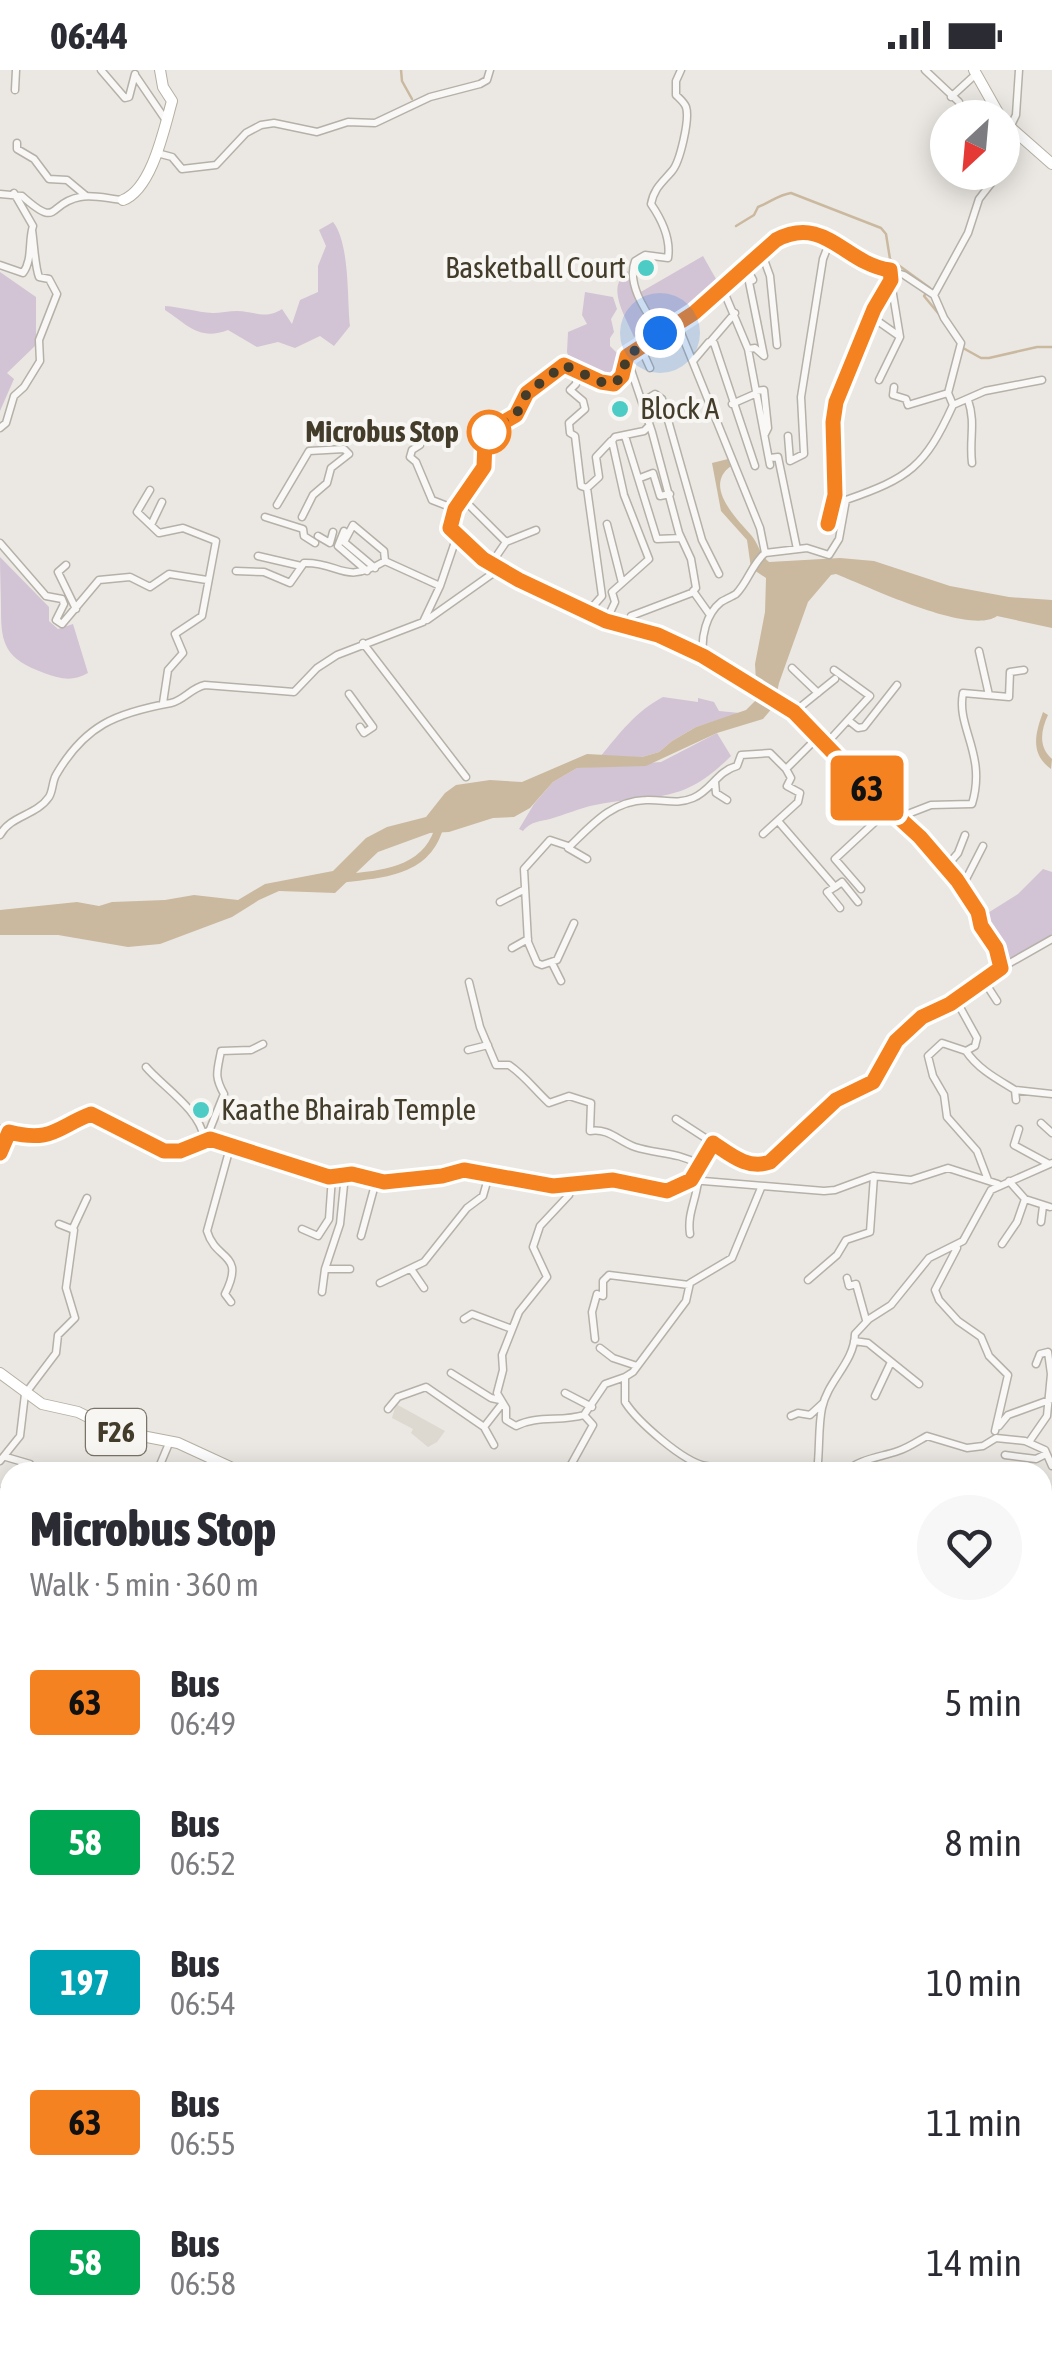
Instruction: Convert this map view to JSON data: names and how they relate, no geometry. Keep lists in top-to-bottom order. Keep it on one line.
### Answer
{"streets":{"main road":["F26"]},"places":["Basketball Court","Block A","Microbus Stop","Kaathe Bhairab Temple"],"lines":["bus line 63"],"north":"bottom left","page":{"status":"06:44","on_map":"63","heading":["Microbus Stop","Walk · 5 min · 360 m"],"list":[{"mark":"63","name":"Bus","note":"06:49","value":"5 min"},{"mark":"58","name":"Bus","note":"06:52","value":"8 min"},{"mark":"197","name":"Bus","note":"06:54","value":"10 min"},{"mark":"63","name":"Bus","note":"06:55","value":"11 min"},{"mark":"58","name":"Bus","note":"06:58","value":"14 min"}]}}
